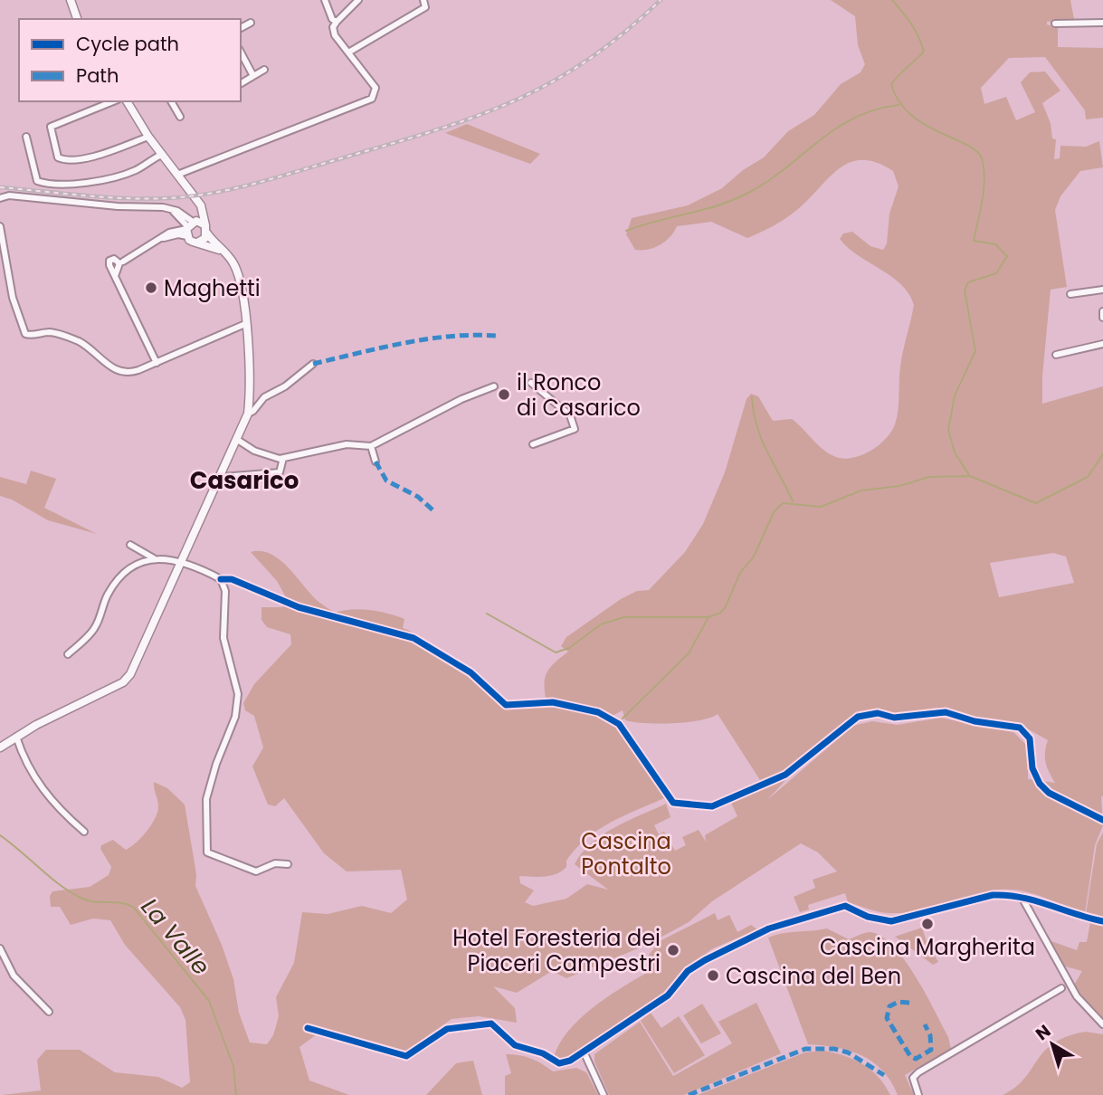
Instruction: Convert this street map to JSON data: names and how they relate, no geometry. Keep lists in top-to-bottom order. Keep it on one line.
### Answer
{"districts":["Casarico"],"water":["La Valle"],"parks":["Cascina Pontalto"],"places":["Maghetti","il Ronco di Casarico","Cascina Margherita","Hotel Foresteria dei Piaceri Campestri","Cascina del Ben"],"legend":["Cycle path","Path"],"north":"top left"}
